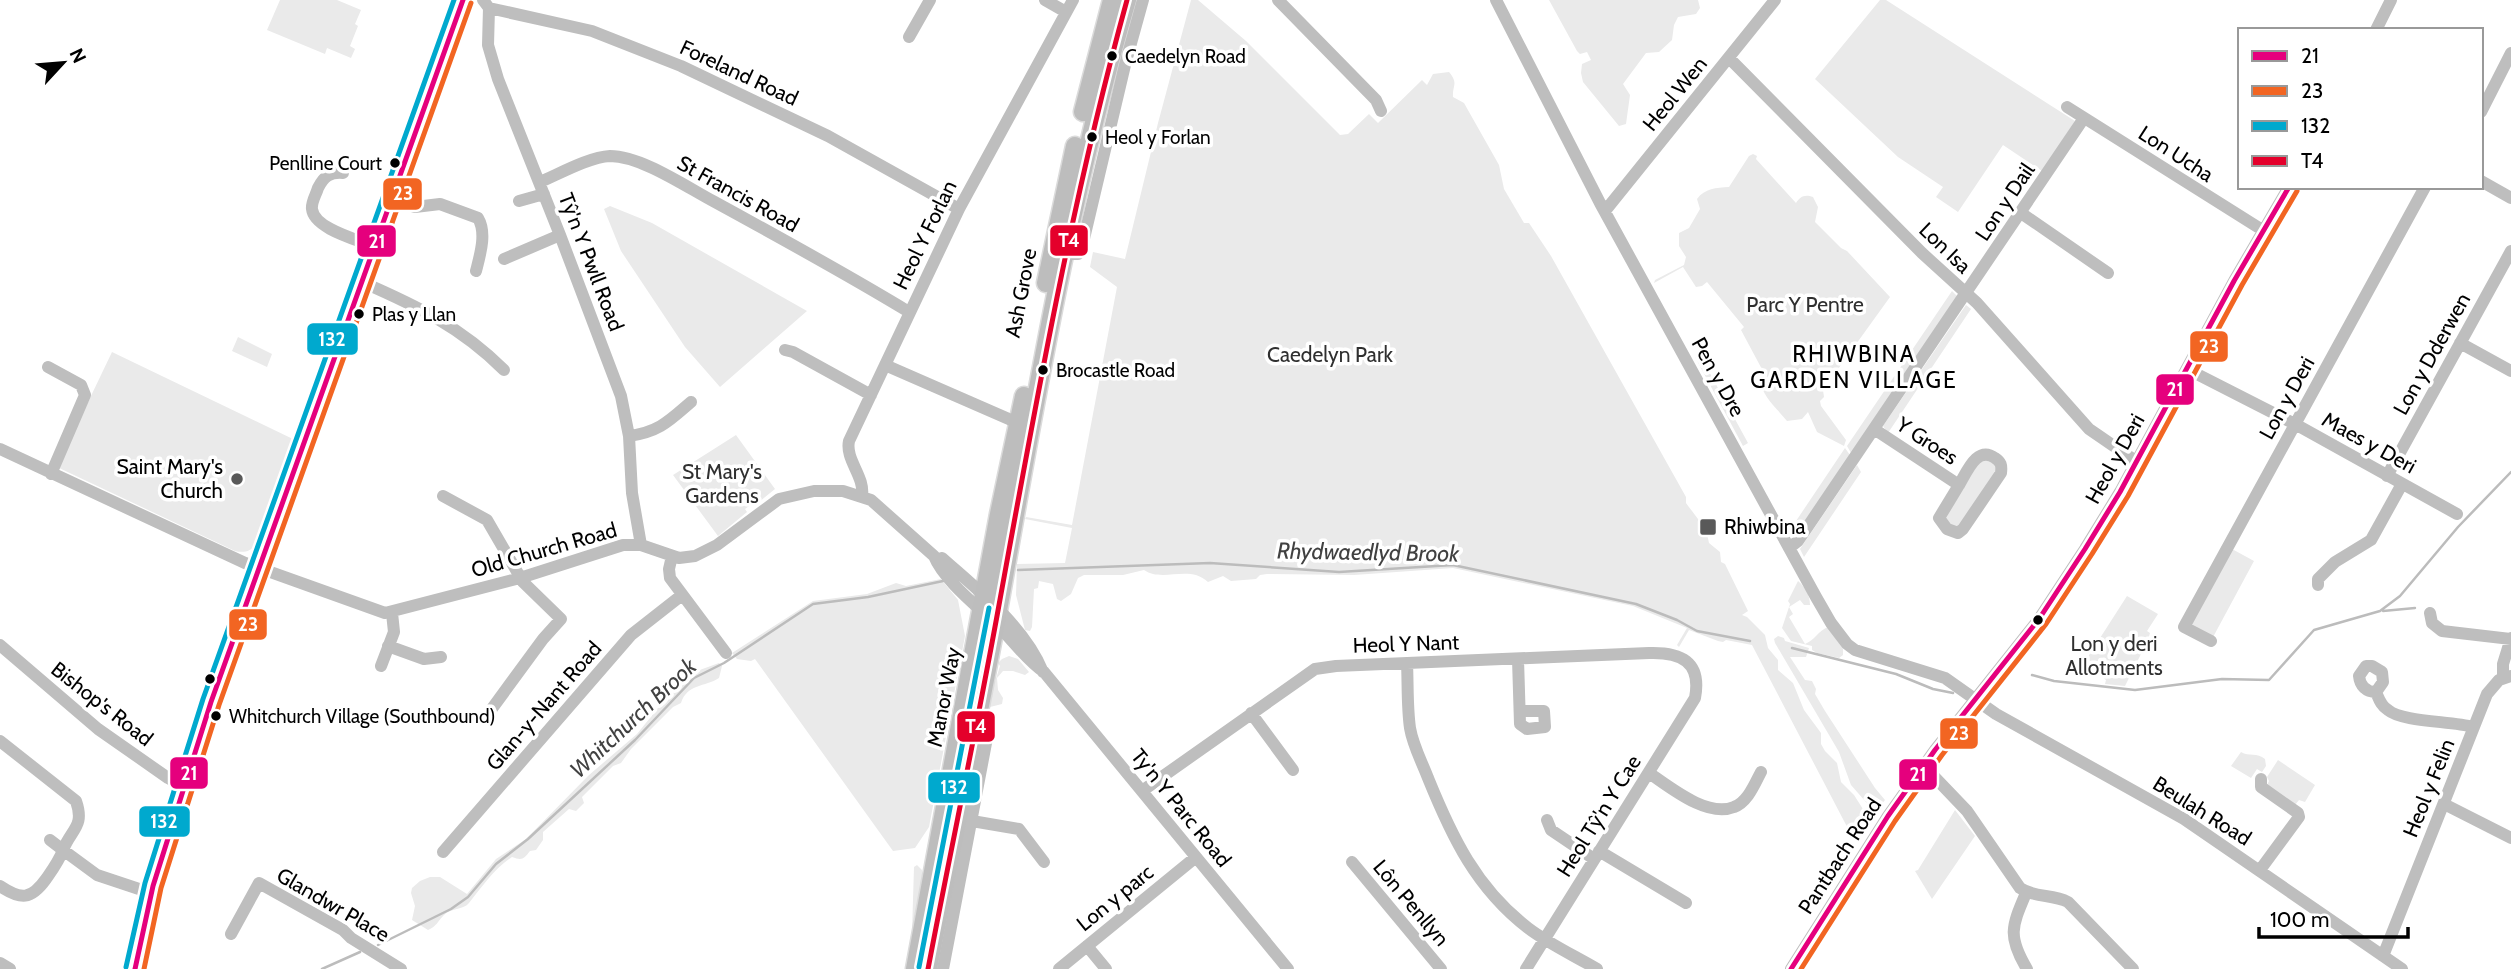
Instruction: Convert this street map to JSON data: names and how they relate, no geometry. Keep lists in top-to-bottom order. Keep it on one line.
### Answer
{"streets":{"highway":["Ash Grove","Manor Way"],"street":["Foreland Road","Heol Wen","Lon Ucha","St Francis Road","Lon y Dail","Heol Y Forlan","Lon Isa","Tŷ'n Y Pwll Road","Lon y Dderwen","Pen y Dre","Lon y Deri","Y Groes","Maes y Deri","Heol y Deri","Old Church Road","Heol Y Nant","Bishop's Road","Glan-y-Nant Road","Heol y Felin","Ty'n Y Parc Road","Beulah Road","Heol Tŷ'n Y Cae","Pantbach Road","Lon y parc","Lôn Penllyn","Glandwr Place"]},"crossings":[["Foreland Road","Heol Y Forlan"],["Foreland Road","Tŷ'n Y Pwll Road"],["Heol Wen","Lon Isa"],["Heol Wen","Pen y Dre"],["Lon Ucha","Lon y Dail"],["Lon Ucha","Heol y Deri"],["St Francis Road","Heol Y Forlan"],["St Francis Road","Tŷ'n Y Pwll Road"],["Lon y Dail","Lon Isa"],["Lon y Dail","Pen y Dre"],["Lon y Dail","Y Groes"],["Heol Y Forlan","Old Church Road"],["Lon Isa","Heol y Deri"],["Tŷ'n Y Pwll Road","Old Church Road"],["Ash Grove","Old Church Road"],["Ash Grove","Manor Way"],["Ash Grove","Ty'n Y Parc Road"],["Lon y Dderwen","Maes y Deri"],["Pen y Dre","Heol y Deri"],["Pen y Dre","Beulah Road"],["Pen y Dre","Pantbach Road"],["Lon y Deri","Maes y Deri"],["Maes y Deri","Heol y Deri"],["Heol y Deri","Beulah Road"],["Heol y Deri","Pantbach Road"],["Old Church Road","Manor Way"],["Old Church Road","Ty'n Y Parc Road"],["Heol Y Nant","Ty'n Y Parc Road"],["Heol Y Nant","Heol Tŷ'n Y Cae"],["Manor Way","Ty'n Y Parc Road"],["Heol y Felin","Beulah Road"],["Ty'n Y Parc Road","Lon y parc"],["Beulah Road","Pantbach Road"]],"districts":["RHIWBINA GARDEN VILLAGE"],"water":["Rhydwaedlyd Brook","Whitchurch Brook"],"parks":["Parc Y Pentre","Caedelyn Park","St Mary's Gardens","Lon y deri Allotments"],"places":{"other":["Caedelyn Road","Heol y Forlan","Penlline Court","Plas y Llan","Brocastle Road","Saint Mary's Church","Whitchurch Village (Southbound)"],"transit":["Rhiwbina"]},"lines":["transit line 21","transit line 132","transit line T4","transit line 23"],"legend":["21","23","132","T4"],"scale_bar":"100 m","north":"top right"}
